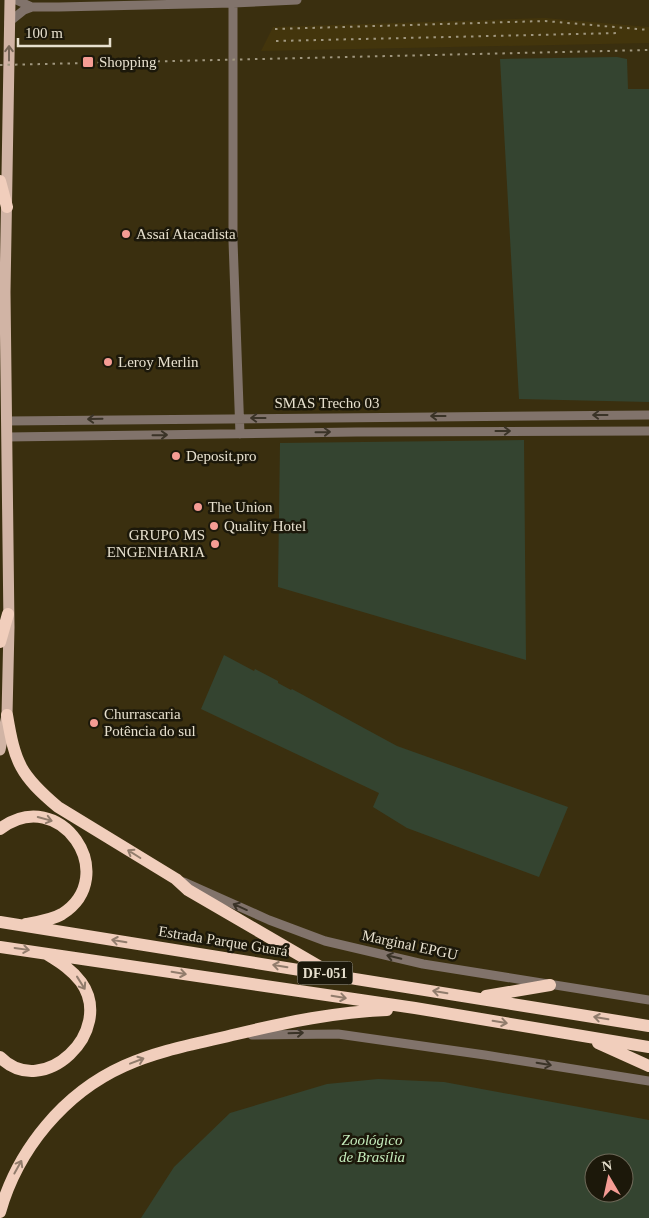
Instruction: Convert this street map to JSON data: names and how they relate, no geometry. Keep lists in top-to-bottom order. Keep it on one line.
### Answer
{"streets":{"highway":["Estrada Parque Guará","DF-051"],"street":["SMAS Trecho 03","Marginal EPGU"]},"one_way":["Marginal EPGU"],"parks":["Zoológico de Brasília"],"places":{"transit":["Shopping"],"other":["Assaí Atacadista","Leroy Merlin","Deposit.pro","The Union","Quality Hotel","GRUPO MS ENGENHARIA","Churrascaria Potência do sul"]},"scale_bar":"100 m","north":"top"}
